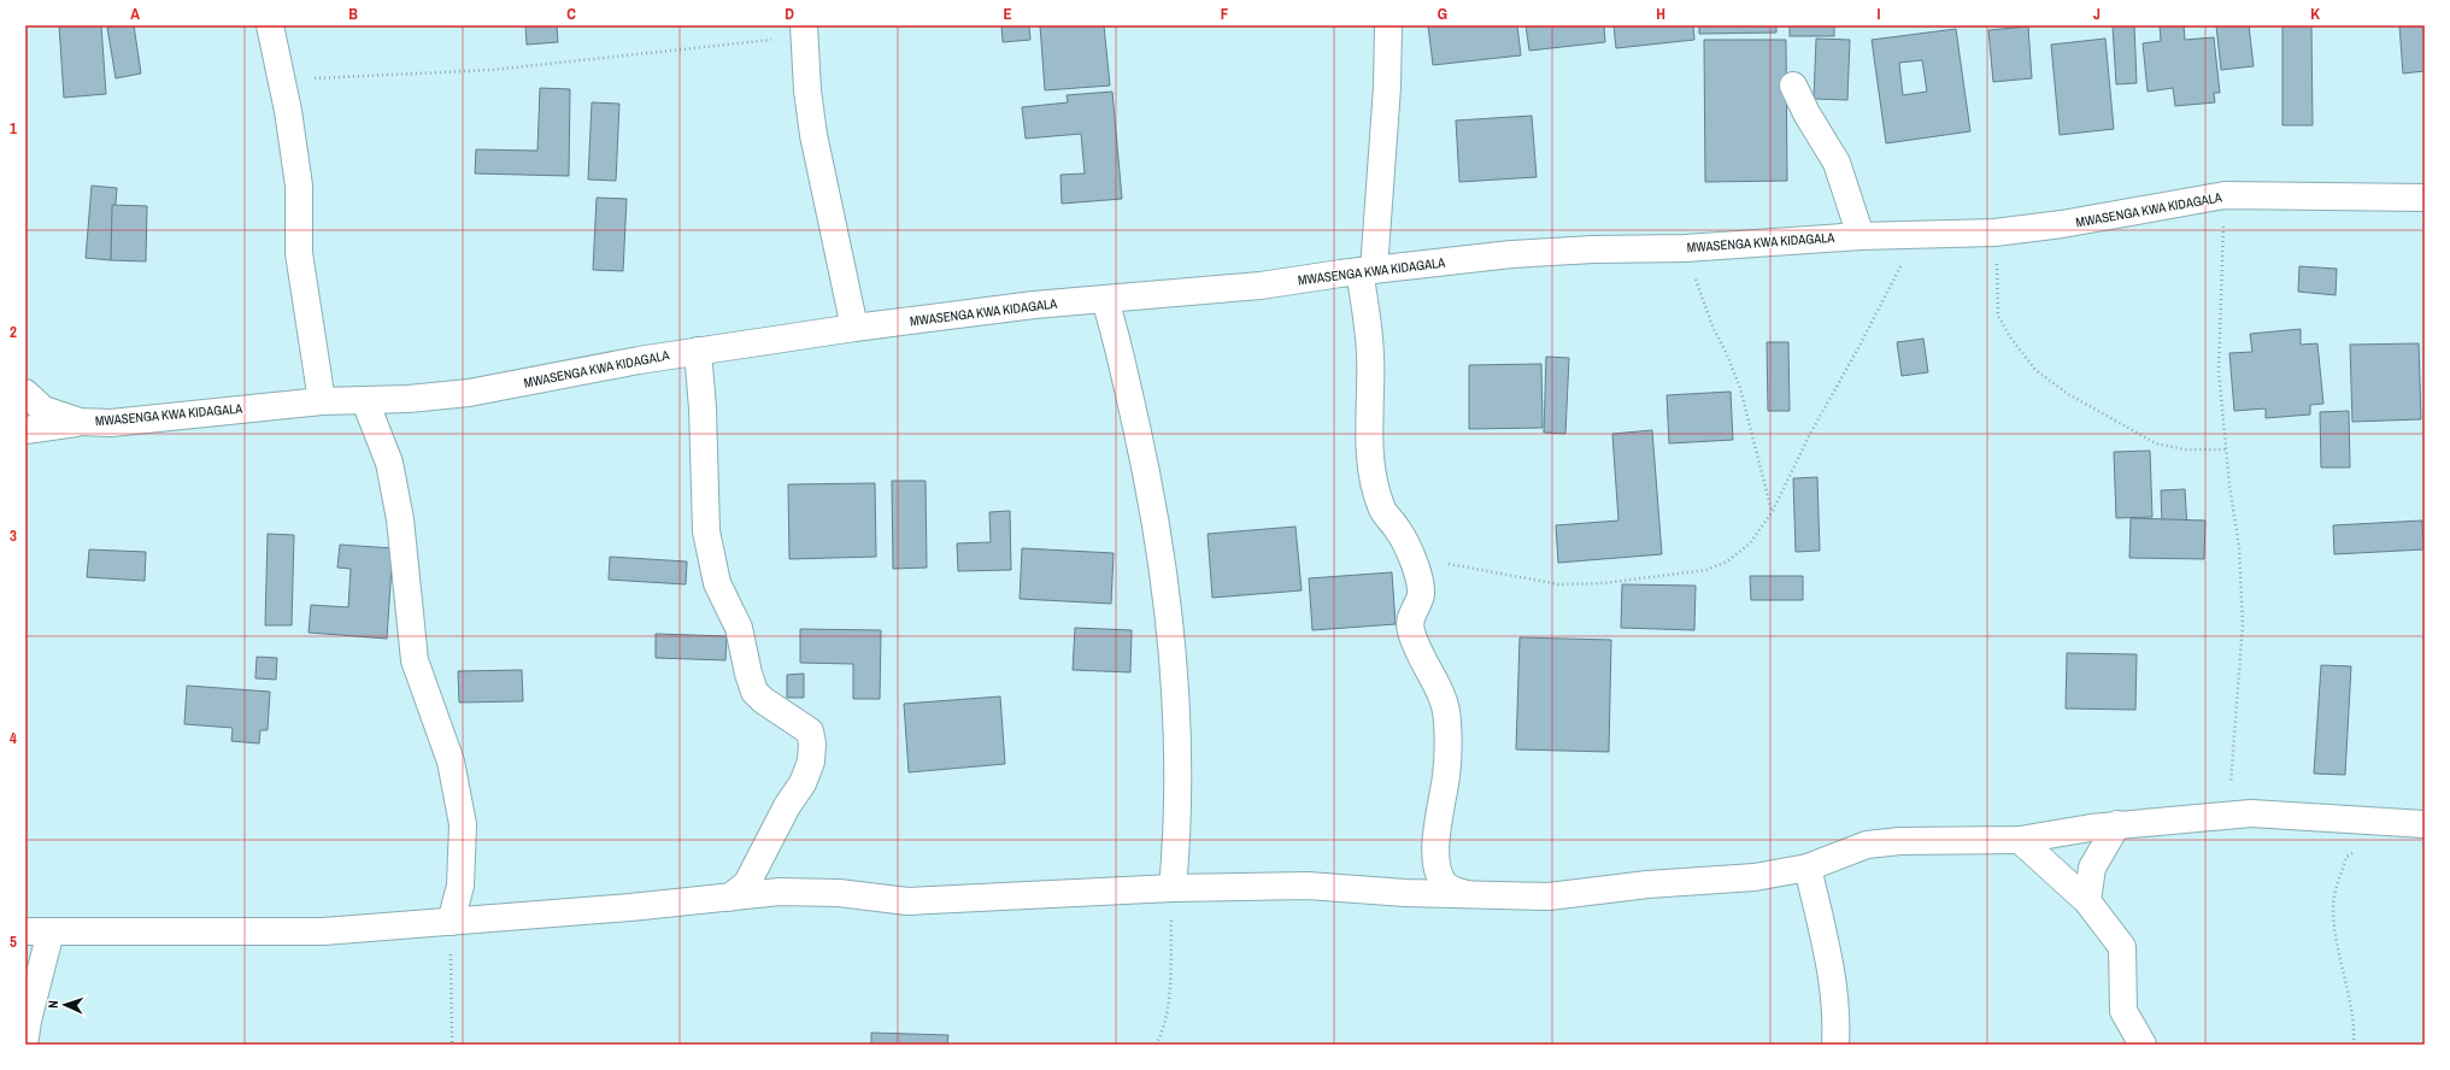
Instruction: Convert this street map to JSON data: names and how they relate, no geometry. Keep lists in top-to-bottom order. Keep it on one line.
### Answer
{"streets":{"street":["MWASENGA KWA KIDAGALA"]},"north":"left","grid":{"columns":["A","B","C","D","E","F","G","H","I","J","K"],"rows":["1","2","3","4","5"]}}
